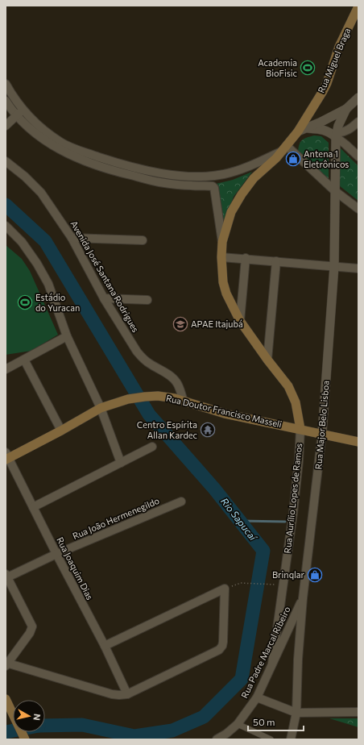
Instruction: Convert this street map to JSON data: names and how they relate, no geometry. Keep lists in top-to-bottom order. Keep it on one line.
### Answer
{"streets":{"main road":["Rua Miguel Braga","Rua Doutor Francisco Masseli","Rua Aurílio Lopes de Ramos"],"street":["Avenida José Santana Rodrigues","Rua Major Belo Lisboa","Rua João Hermenegildo","Rua Joaquim Dias","Rua Padre Marcal Ribeiro"]},"crossings":[["Rua Miguel Braga","Rua Aurílio Lopes de Ramos"],["Avenida José Santana Rodrigues","Rua Doutor Francisco Masseli"],["Rua Doutor Francisco Masseli","Rua Major Belo Lisboa"],["Rua Doutor Francisco Masseli","Rua Aurílio Lopes de Ramos"],["Rua Doutor Francisco Masseli","Rua Joaquim Dias"],["Rua Major Belo Lisboa","Rua Padre Marcal Ribeiro"],["Rua Aurílio Lopes de Ramos","Rua Padre Marcal Ribeiro"],["Rua João Hermenegildo","Rua Joaquim Dias"]],"water":["Rio Sapucaí"],"places":{"sports":["Academia BioFisic","Estádio do Yuracan"],"shop":["Antena 1 Eletrônicos","Brinqlar"],"school or university":["APAE Itajubá"],"temple":["Centro Espírita Allan Kardec"]},"scale_bar":"50 m","north":"right"}
